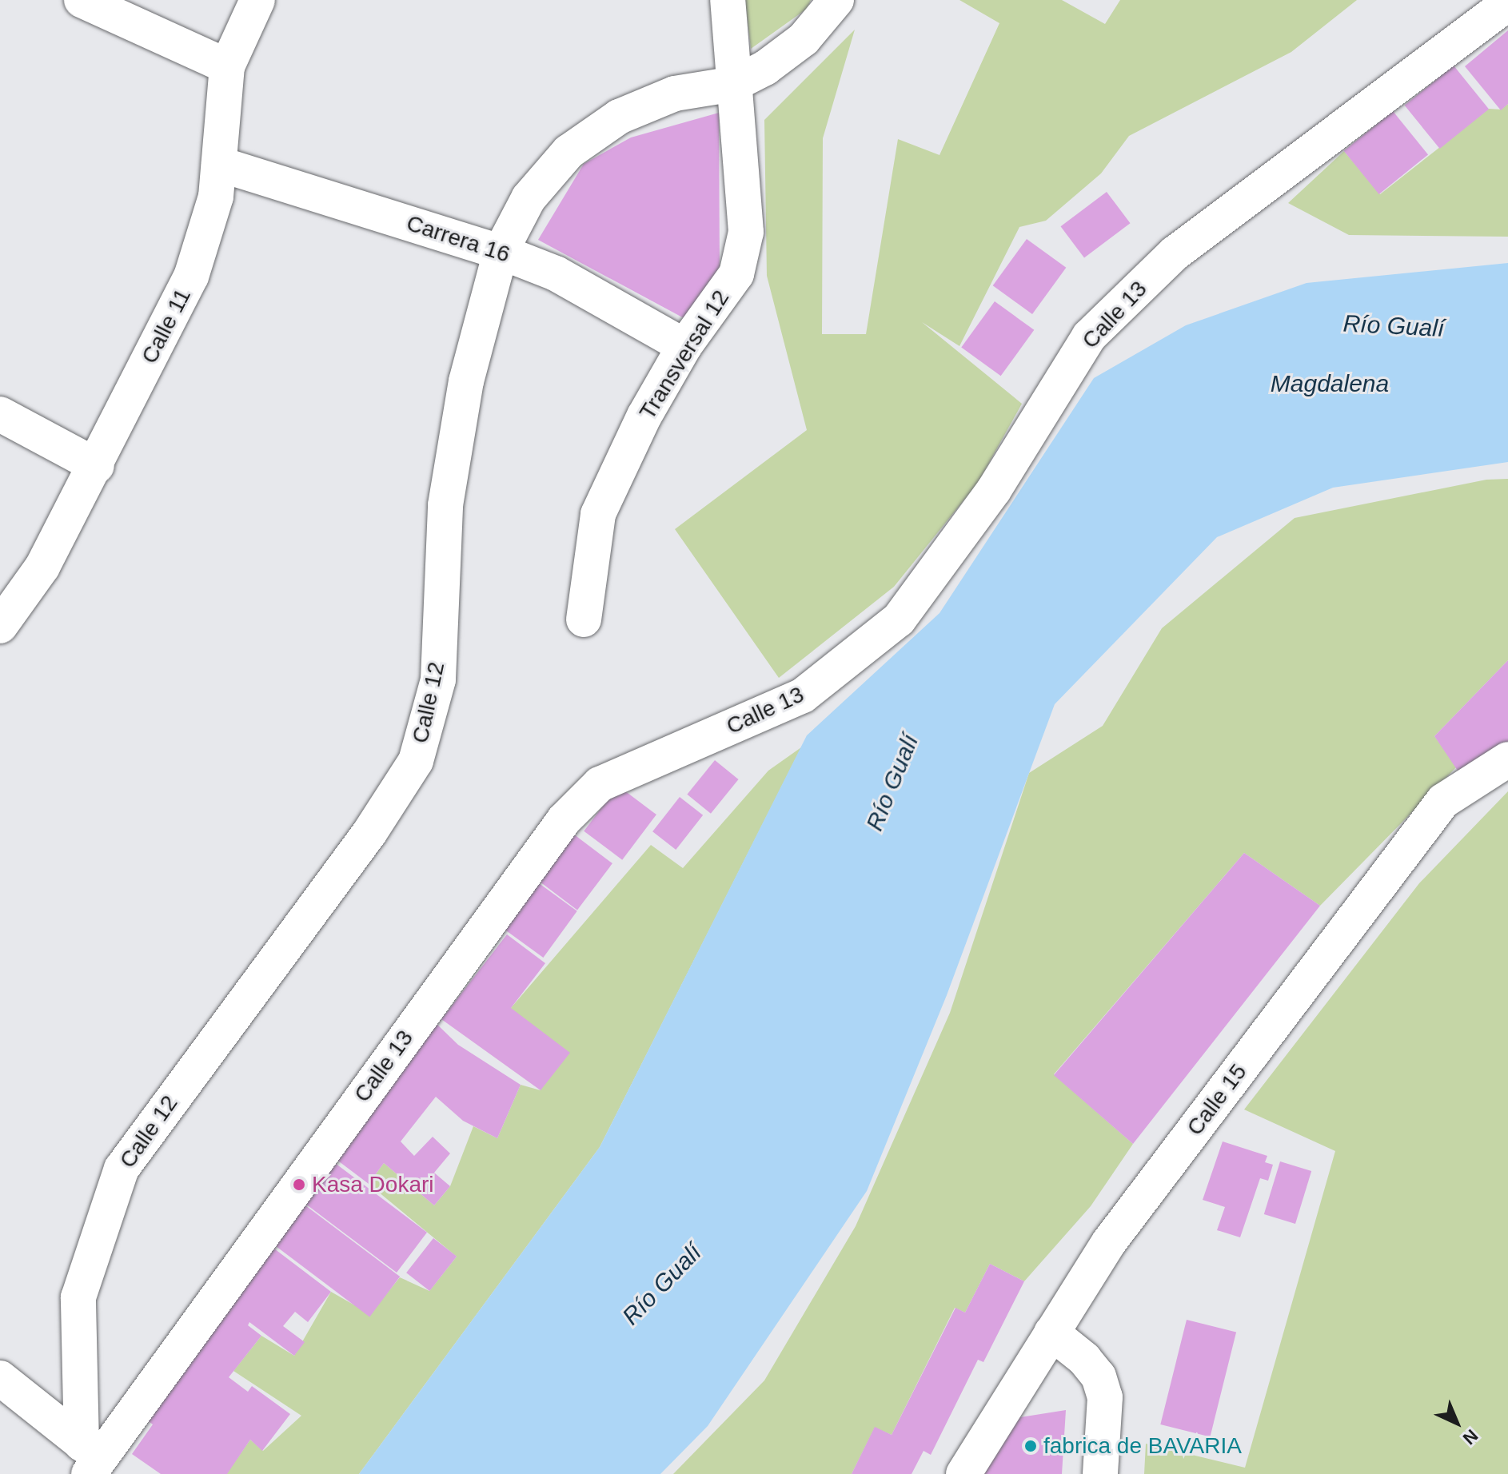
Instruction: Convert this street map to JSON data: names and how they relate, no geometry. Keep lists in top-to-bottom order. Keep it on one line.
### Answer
{"streets":{"street":["Carrera 16","Calle 13","Calle 11","Transversal 12","Calle 12","Calle 15"]},"crossings":[["Carrera 16","Calle 11"],["Carrera 16","Transversal 12"],["Carrera 16","Calle 12"],["Calle 13","Calle 12"],["Transversal 12","Calle 12"]],"water":["Río Gualí","Magdalena"],"places":["Kasa Dokari","fabrica de BAVARIA"],"north":"bottom right"}
